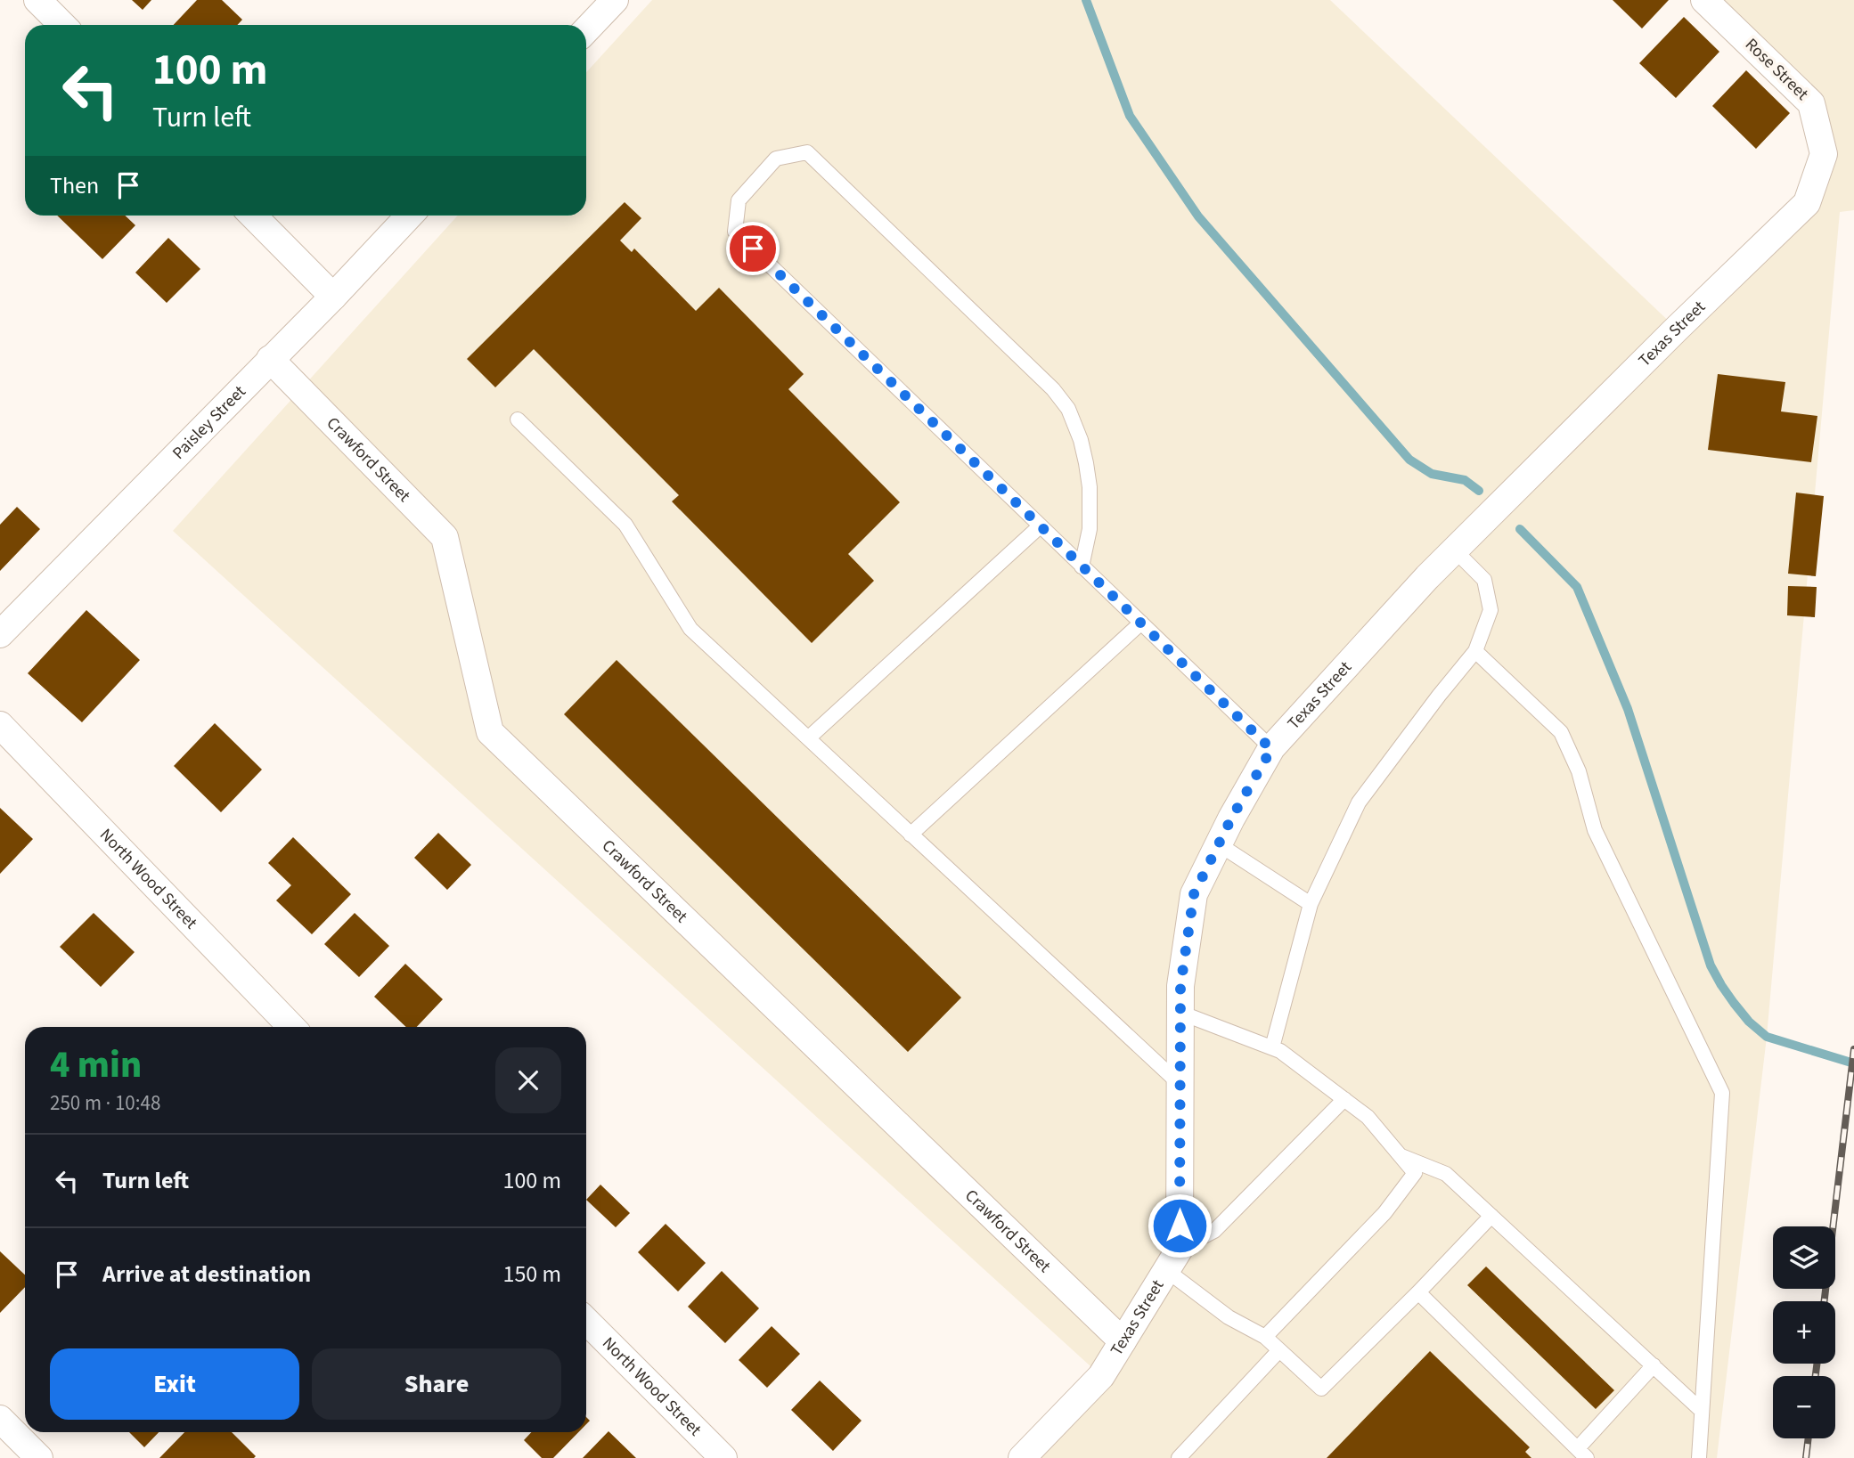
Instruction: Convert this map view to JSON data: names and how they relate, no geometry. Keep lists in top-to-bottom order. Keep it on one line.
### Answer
{"streets":{"street":["Rose Street","Texas Street","Paisley Street","Crawford Street","North Wood Street"]},"crossings":[["Rose Street","Texas Street"],["Texas Street","Crawford Street"],["Paisley Street","Crawford Street"]],"page":{"turn":["100 m","Turn left"],"then":"Then","heading":["4 min","250 m · 10:48"],"list":[{"name":"Turn left","value":"100 m"},{"name":"Arrive at destination","value":"150 m"}],"map_buttons":["+","−"],"buttons":["Exit","Share"]}}
